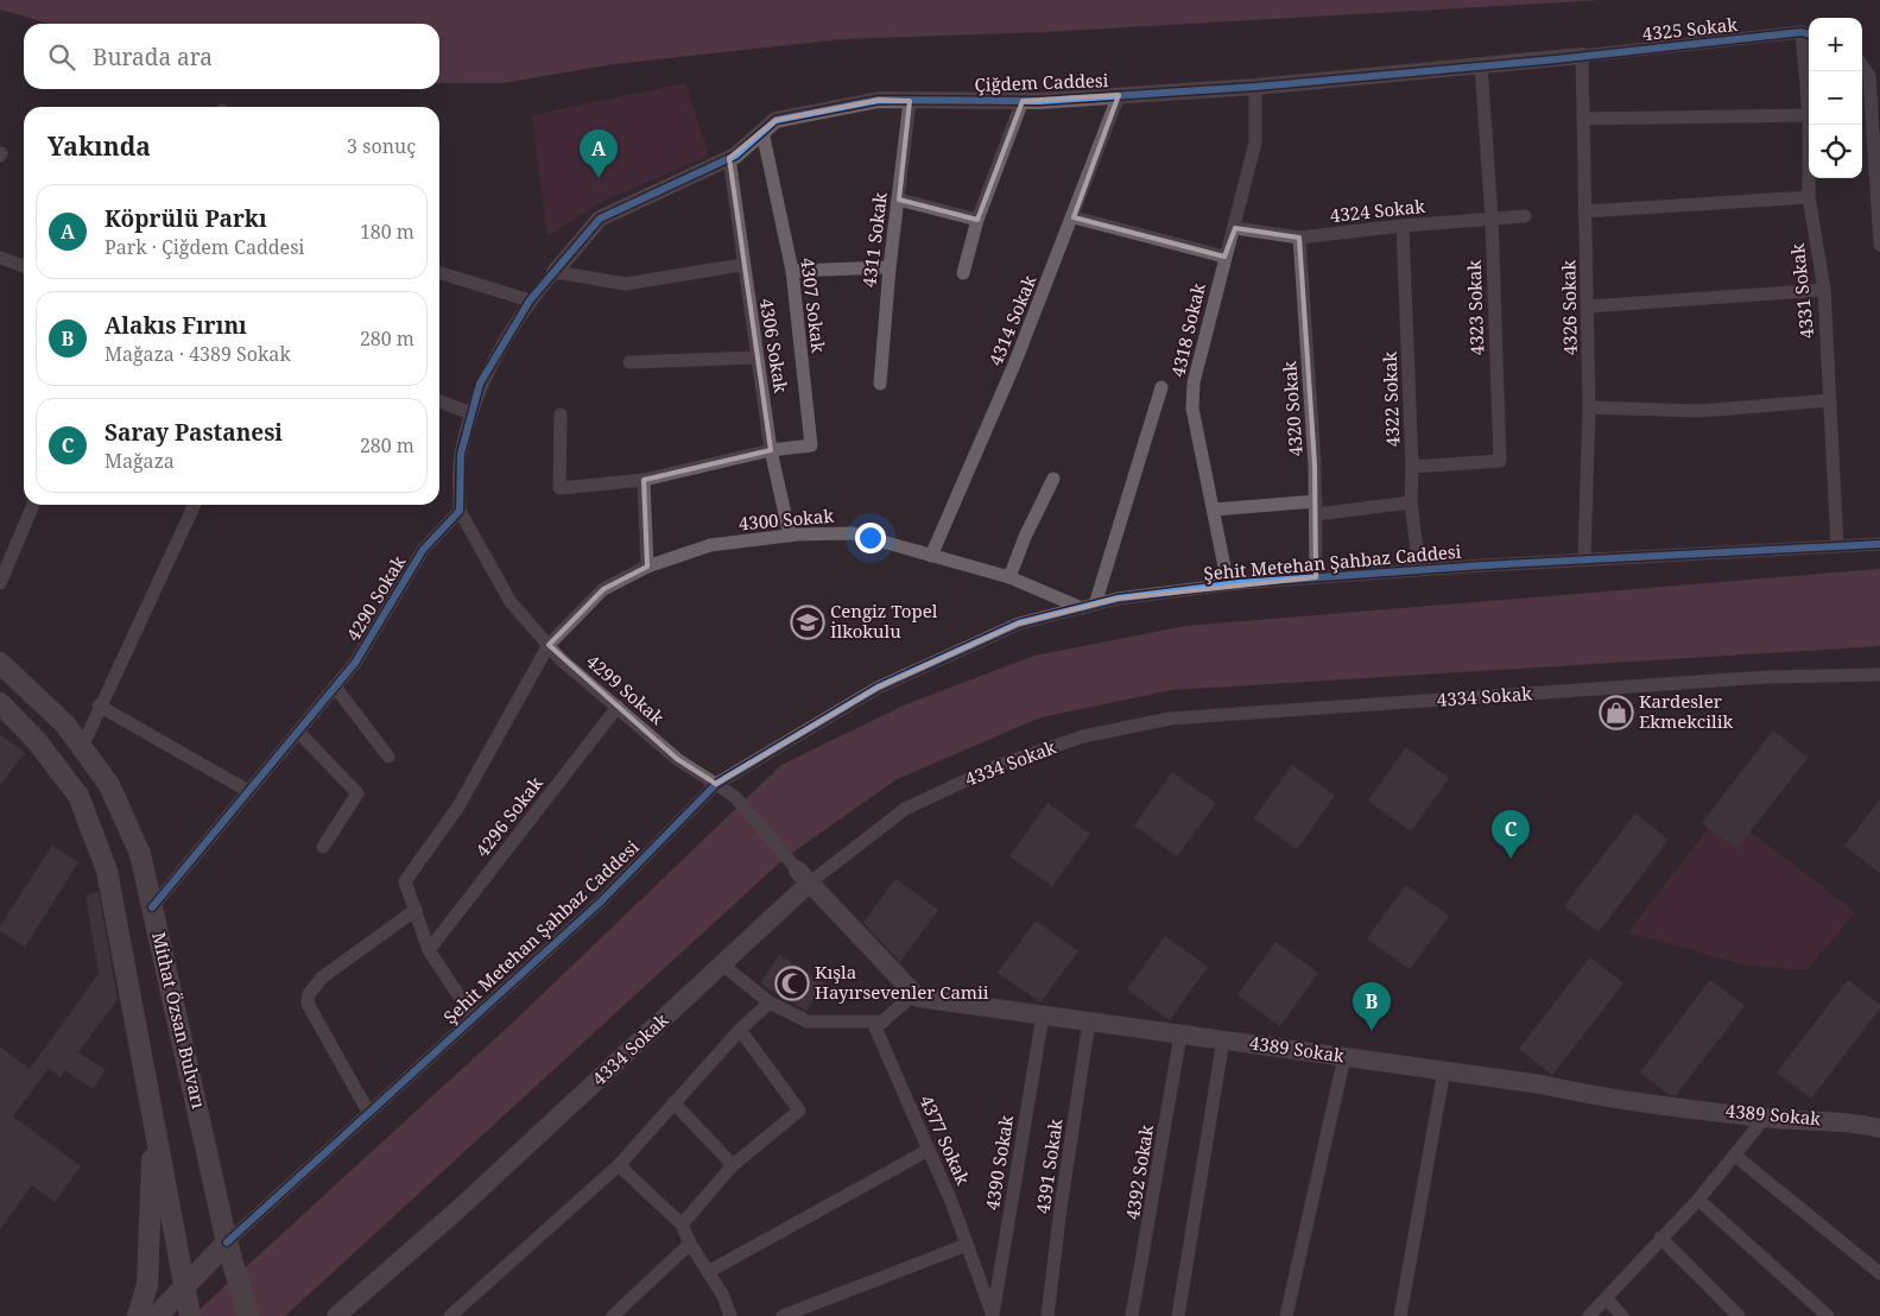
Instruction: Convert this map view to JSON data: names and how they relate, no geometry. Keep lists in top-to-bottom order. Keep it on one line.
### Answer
{"streets":{"main road":["4334 Sokak","Mithat Özsan Bulvarı","4389 Sokak"],"street":["4325 Sokak","Çiğdem Caddesi","4324 Sokak","4311 Sokak","4331 Sokak","4307 Sokak","4323 Sokak","4326 Sokak","4314 Sokak","4318 Sokak","4306 Sokak","4322 Sokak","4320 Sokak","4300 Sokak","Şehit Metehan Şahbaz Caddesi","4290 Sokak","4299 Sokak","4296 Sokak","4377 Sokak","4390 Sokak","4391 Sokak","4392 Sokak"]},"crossings":[["4325 Sokak","Çiğdem Caddesi"],["4325 Sokak","4331 Sokak"],["4325 Sokak","4326 Sokak"],["Çiğdem Caddesi","4311 Sokak"],["Çiğdem Caddesi","4307 Sokak"],["Çiğdem Caddesi","4323 Sokak"],["Çiğdem Caddesi","4326 Sokak"],["Çiğdem Caddesi","4314 Sokak"],["Çiğdem Caddesi","4318 Sokak"],["Çiğdem Caddesi","4306 Sokak"],["4324 Sokak","4323 Sokak"],["4324 Sokak","4318 Sokak"],["4324 Sokak","4322 Sokak"],["4324 Sokak","4320 Sokak"],["4331 Sokak","Şehit Metehan Şahbaz Caddesi"],["4307 Sokak","4306 Sokak"],["4323 Sokak","4322 Sokak"],["4326 Sokak","Şehit Metehan Şahbaz Caddesi"],["4314 Sokak","4300 Sokak"],["4318 Sokak","Şehit Metehan Şahbaz Caddesi"],["4306 Sokak","4300 Sokak"],["4322 Sokak","Şehit Metehan Şahbaz Caddesi"],["4320 Sokak","Şehit Metehan Şahbaz Caddesi"],["4300 Sokak","Şehit Metehan Şahbaz Caddesi"],["4300 Sokak","4299 Sokak"],["Şehit Metehan Şahbaz Caddesi","4299 Sokak"],["Şehit Metehan Şahbaz Caddesi","Mithat Özsan Bulvarı"],["4290 Sokak","4299 Sokak"],["4290 Sokak","Mithat Özsan Bulvarı"],["4299 Sokak","4334 Sokak"],["4299 Sokak","4296 Sokak"],["4389 Sokak","4390 Sokak"],["4389 Sokak","4391 Sokak"],["4389 Sokak","4392 Sokak"],["4377 Sokak","4390 Sokak"]],"places":{"school or university":["Cengiz Topel İlkokulu"],"shop":["Kardesler Ekmekcilik"],"mosque":["Kışla Hayırsevenler Camii"]},"page":{"map_buttons":["+","−"],"search":"Burada ara","heading":["Yakında","3 sonuç"],"pins":["A","C","B"],"list":[{"mark":"A","name":"Köprülü Parkı","note":"Park · Çiğdem Caddesi","value":"180 m"},{"mark":"B","name":"Alakıs Fırını","note":"Mağaza · 4389 Sokak","value":"280 m"},{"mark":"C","name":"Saray Pastanesi","note":"Mağaza","value":"280 m"}]}}
